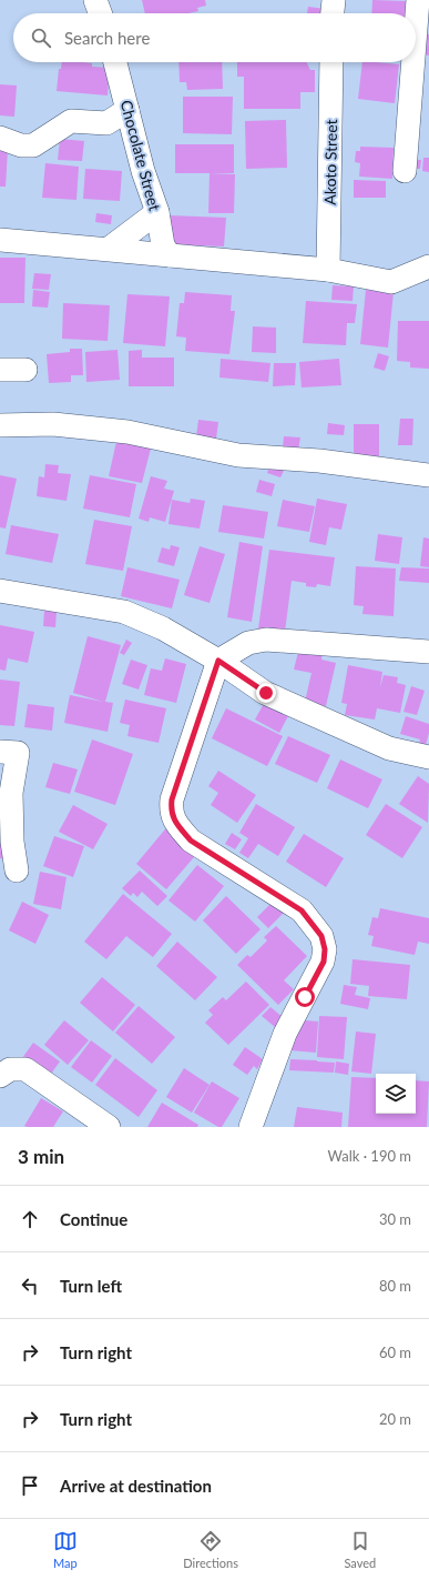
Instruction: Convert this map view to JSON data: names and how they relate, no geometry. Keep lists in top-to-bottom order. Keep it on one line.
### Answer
{"streets":{"street":["Chocolate Street","Akoto Street"]},"page":{"search":"Search here","heading":["3 min","Walk · 190 m"],"list":[["Continue","30 m"],["Turn left","80 m"],["Turn right","60 m"],["Turn right","20 m"],"Arrive at destination"],"nav":["Map","Directions","Saved"]}}
